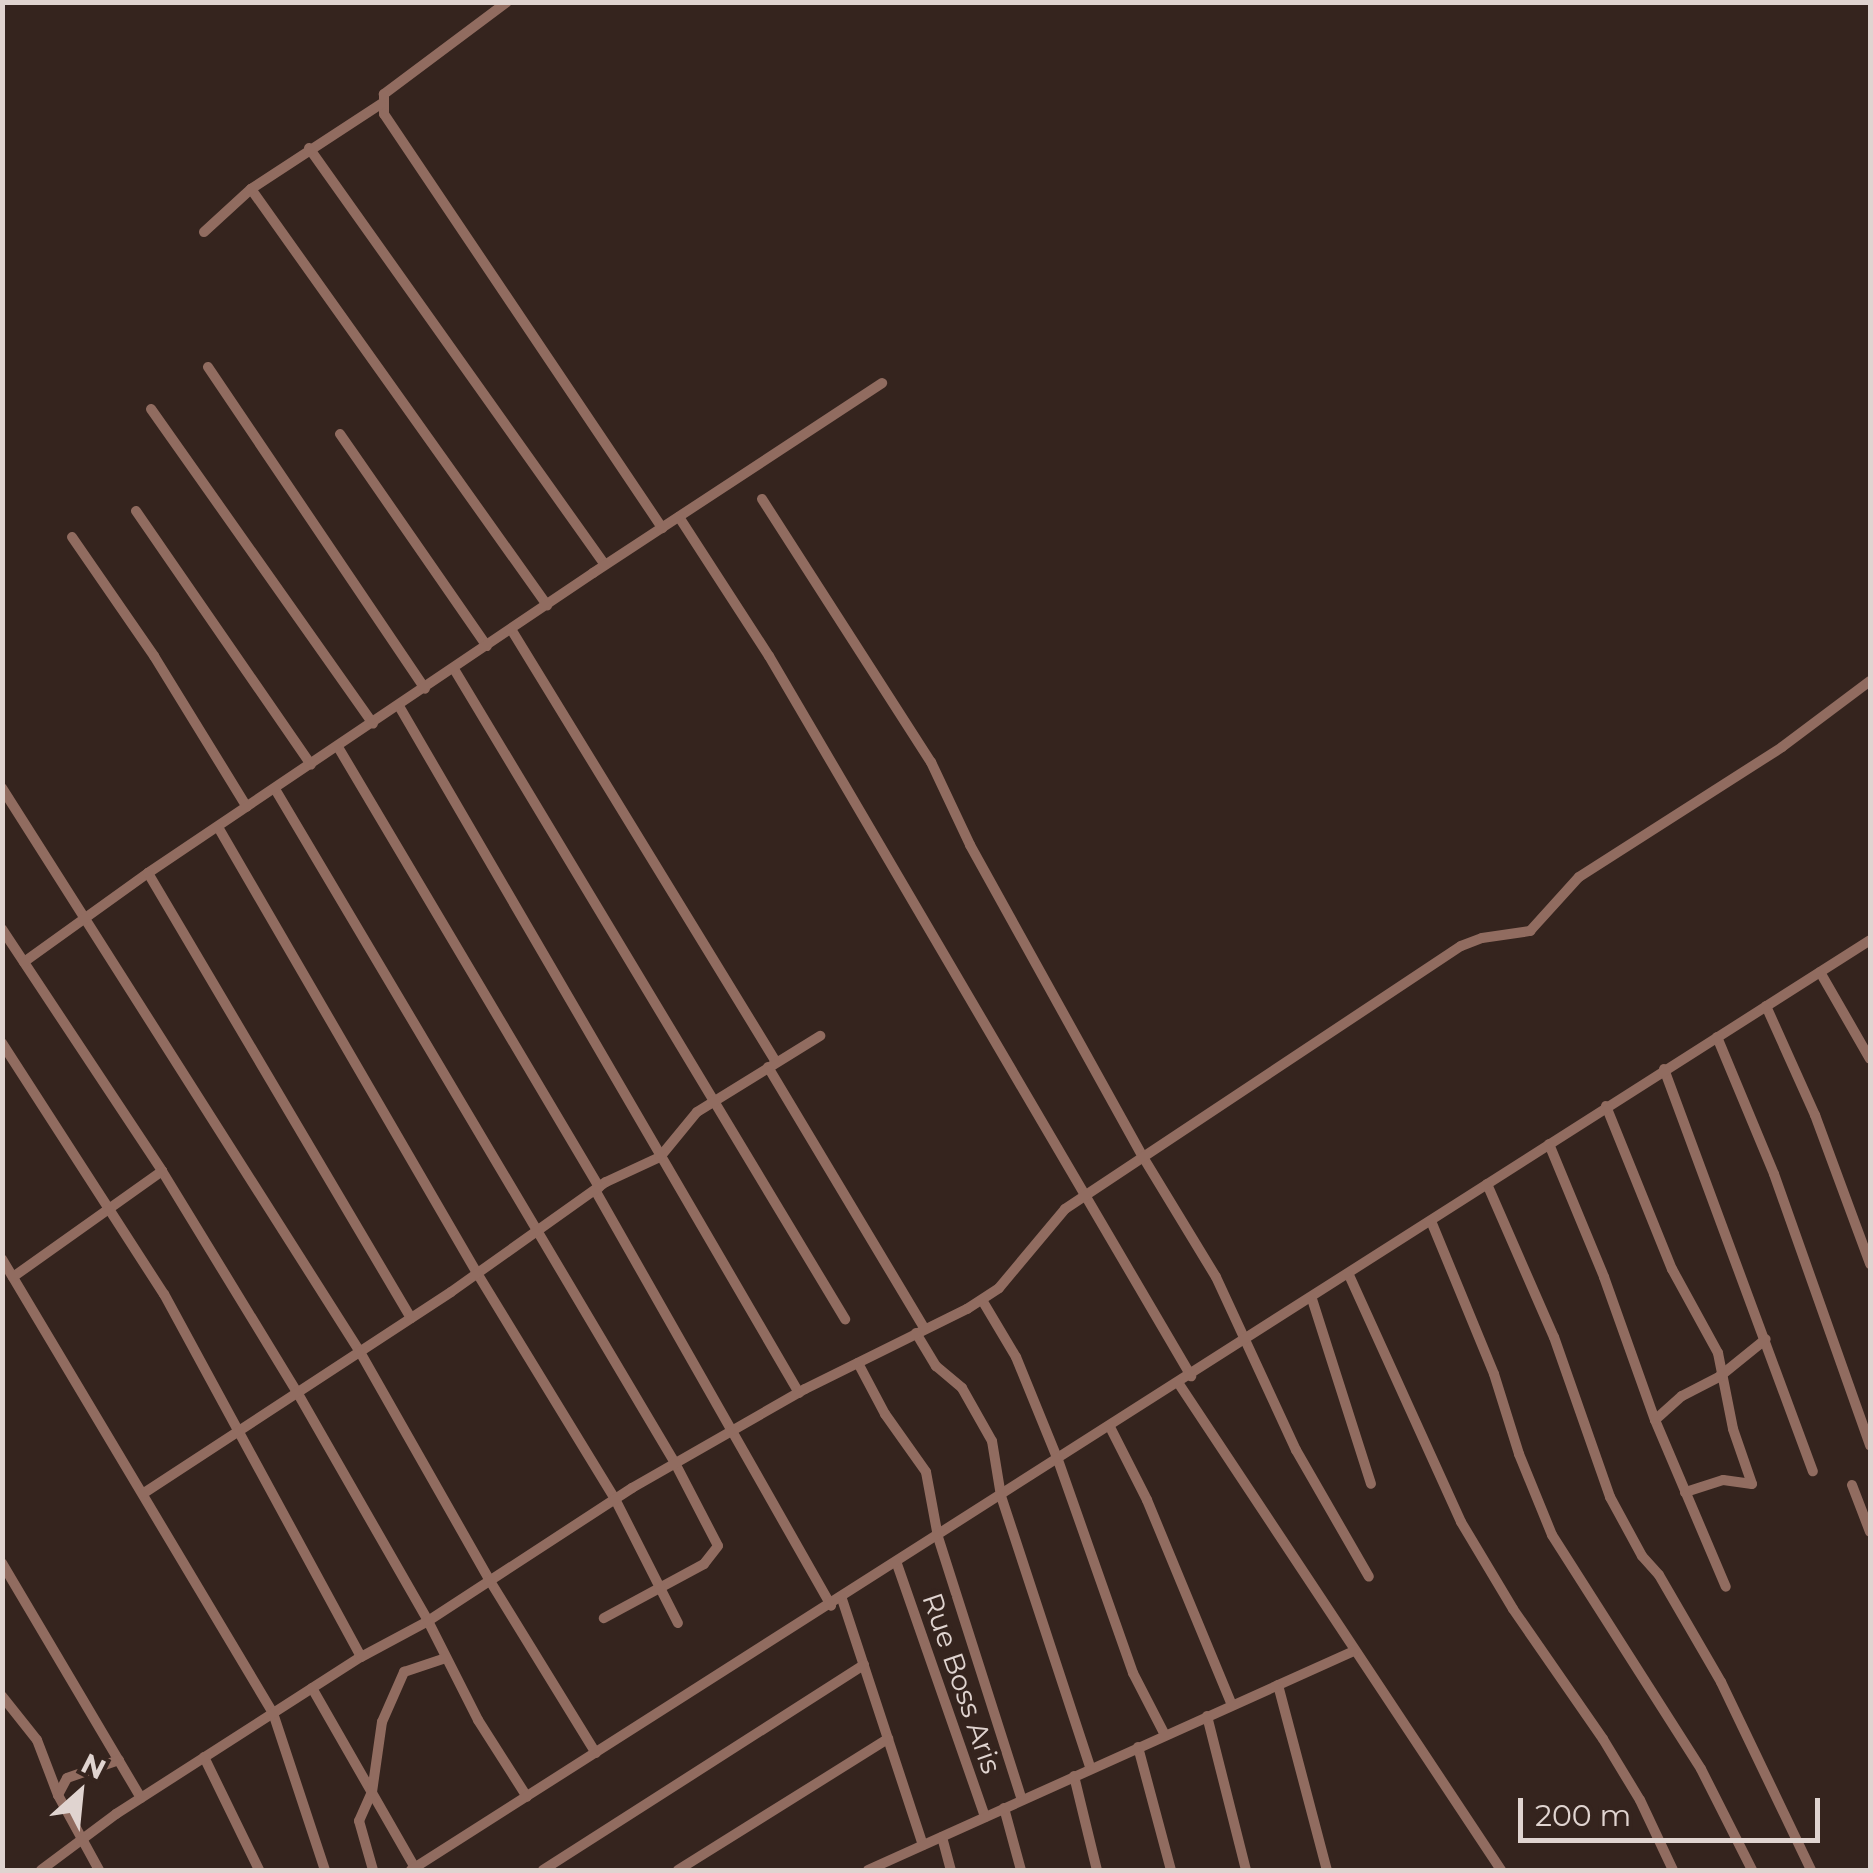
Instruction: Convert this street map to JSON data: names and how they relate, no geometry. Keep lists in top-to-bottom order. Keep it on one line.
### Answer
{"streets":{"street":["Rue Boss Aris"]},"scale_bar":"200 m","north":"top right"}
